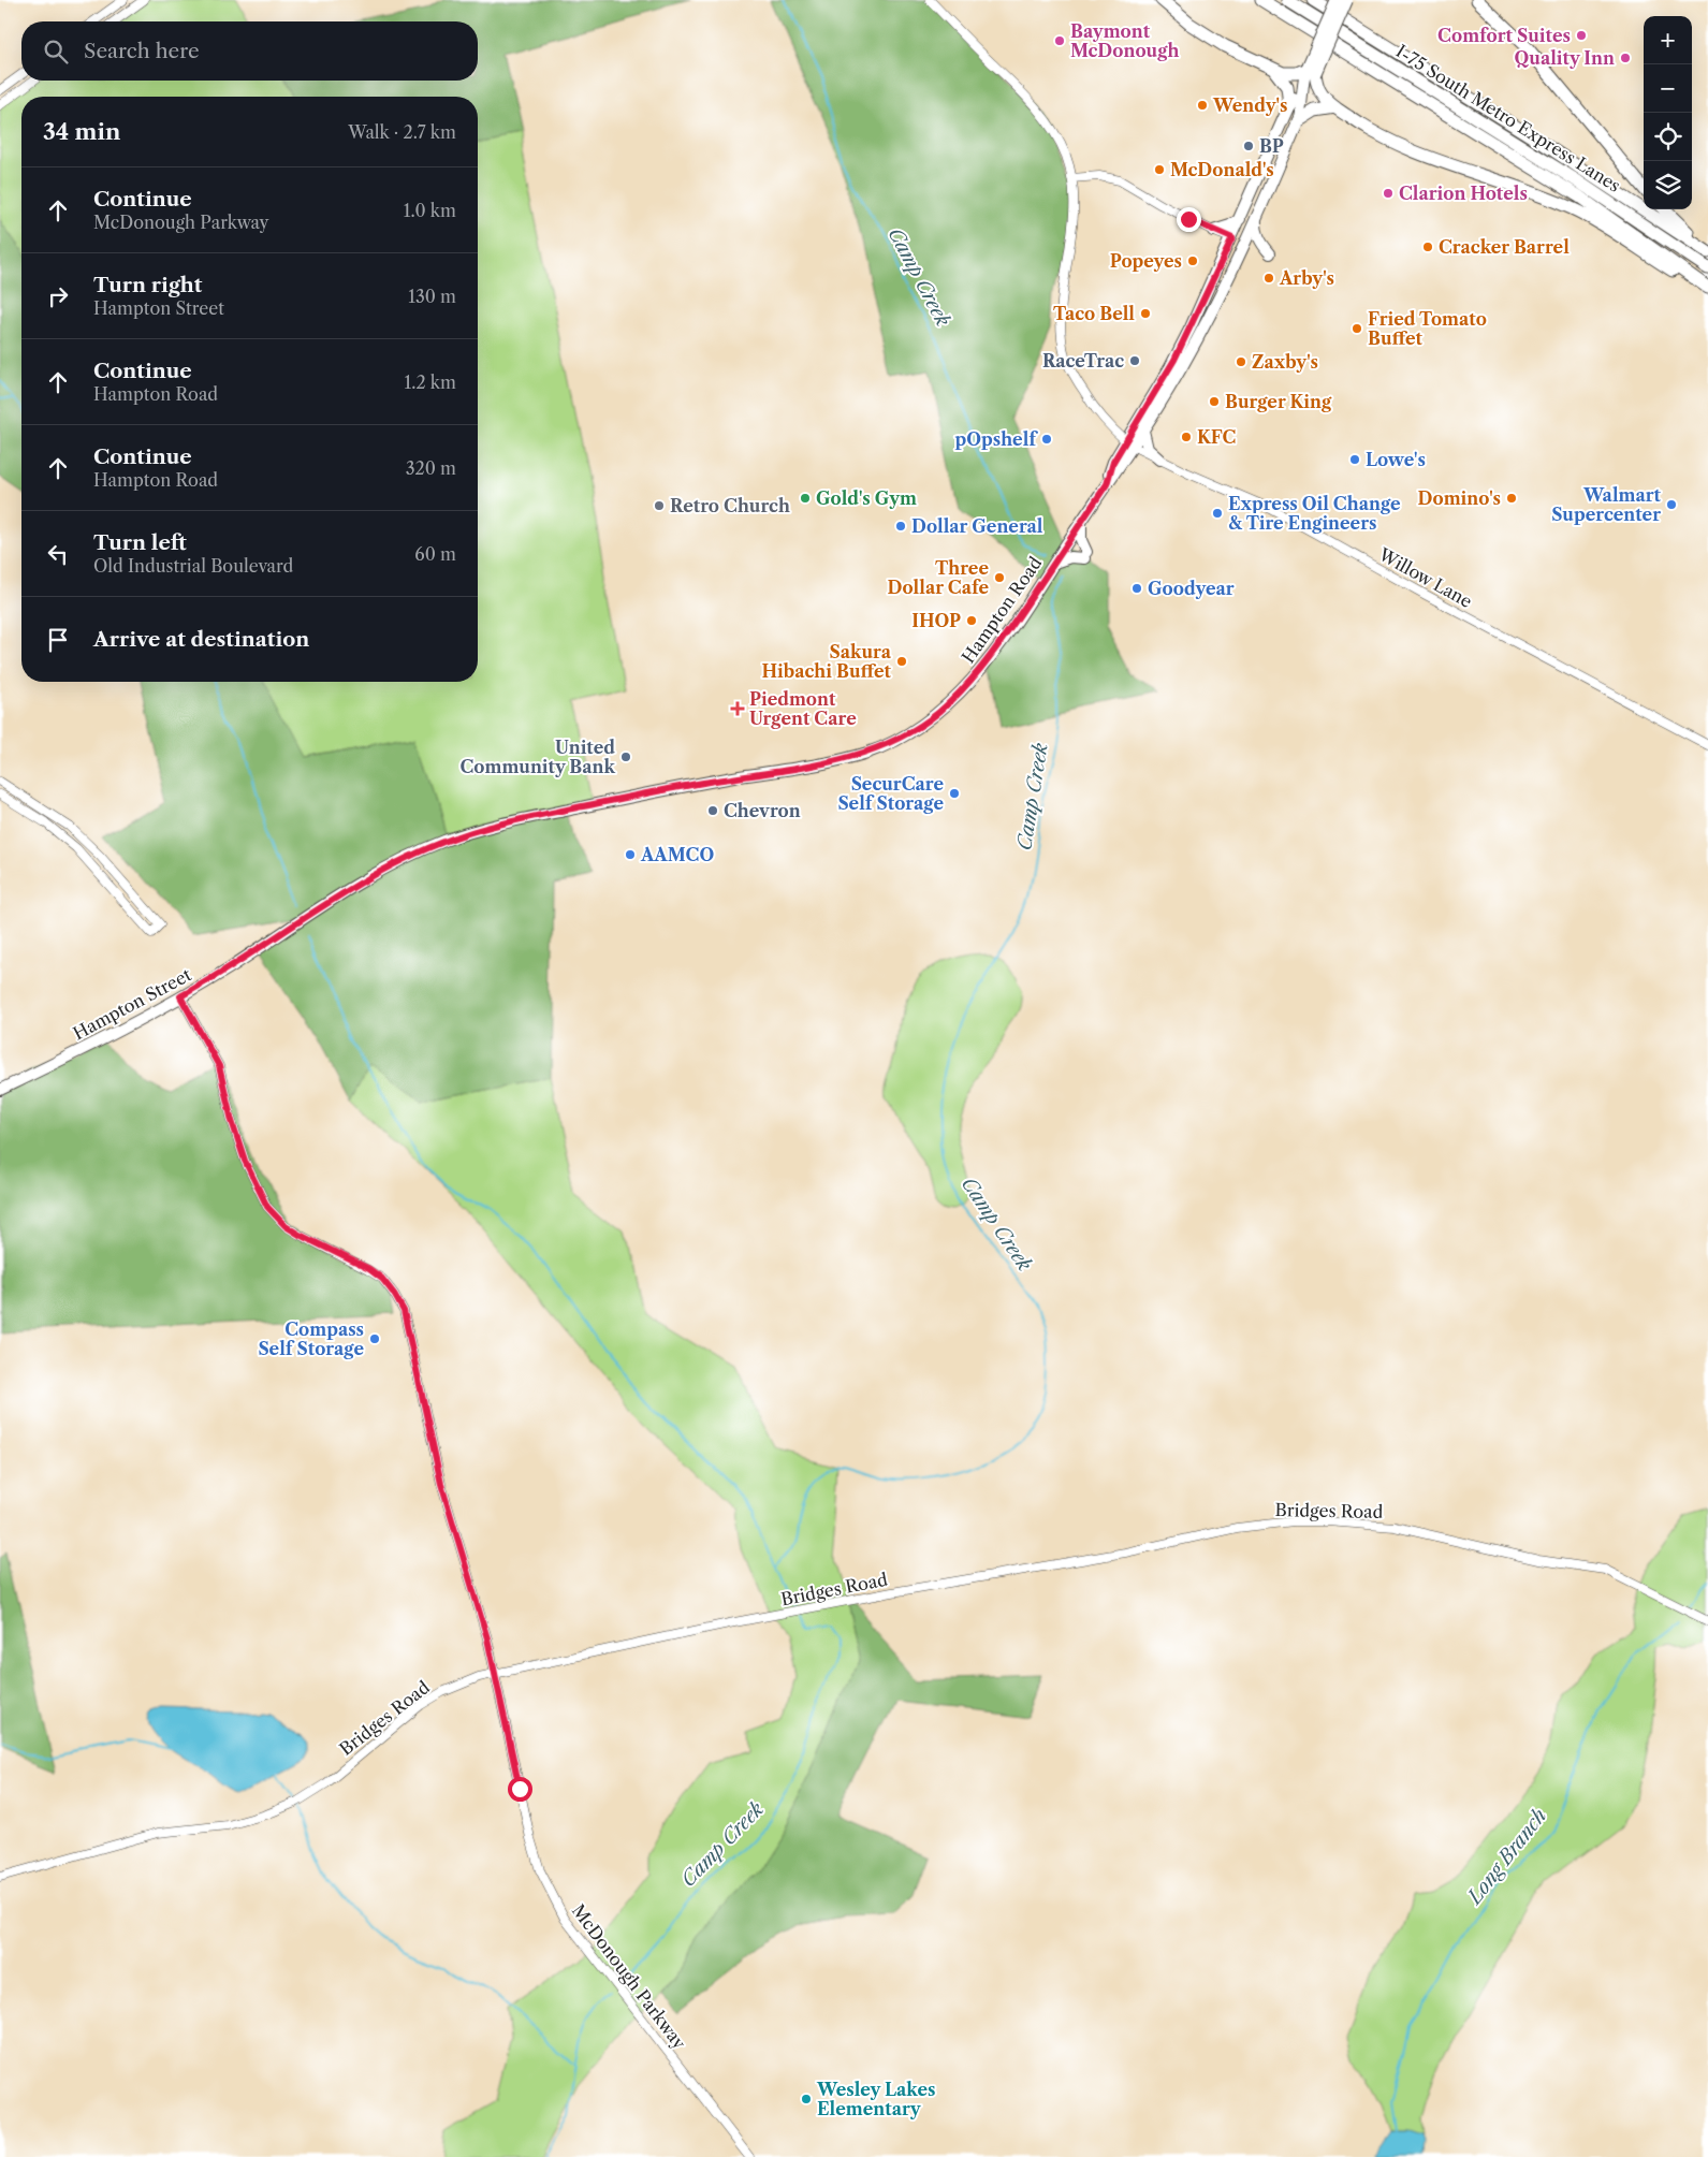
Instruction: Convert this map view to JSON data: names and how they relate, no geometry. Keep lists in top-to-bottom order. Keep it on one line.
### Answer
{"streets":{"highway":["I-75 South Metro Express Lanes"],"main road":["Hampton Road","Hampton Street"],"street":["Willow Lane","Bridges Road","McDonough Parkway"]},"crossings":[["Willow Lane","Hampton Road"],["Hampton Road","Hampton Street"],["Hampton Street","McDonough Parkway"],["Bridges Road","McDonough Parkway"]],"water":["Camp Creek","Long Branch"],"places":{"other":["Comfort Suites","Baymont McDonough","Quality Inn","Wendy's","BP","McDonald's","Clarion Hotels","Cracker Barrel","Popeyes","Arby's","Taco Bell","Fried Tomato Buffet","RaceTrac","Zaxby's","Burger King","KFC","pOpshelf","Lowe's","Gold's Gym","Domino's","Walmart Supercenter","Retro Church","Express Oil Change & Tire Engineers","Dollar General","Three Dollar Cafe","Goodyear","IHOP","Sakura Hibachi Buffet","United Community Bank","SecurCare Self Storage","Chevron","AAMCO","Compass Self Storage","Wesley Lakes Elementary"],"health":["Piedmont Urgent Care"]},"page":{"map_buttons":["+","−"],"search":"Search here","heading":["34 min","Walk · 2.7 km"],"list":[["Continue","McDonough Parkway","1.0 km"],["Turn right","Hampton Street","130 m"],["Continue","Hampton Road","1.2 km"],["Continue","Hampton Road","320 m"],["Turn left","Old Industrial Boulevard","60 m"],"Arrive at destination"]}}
